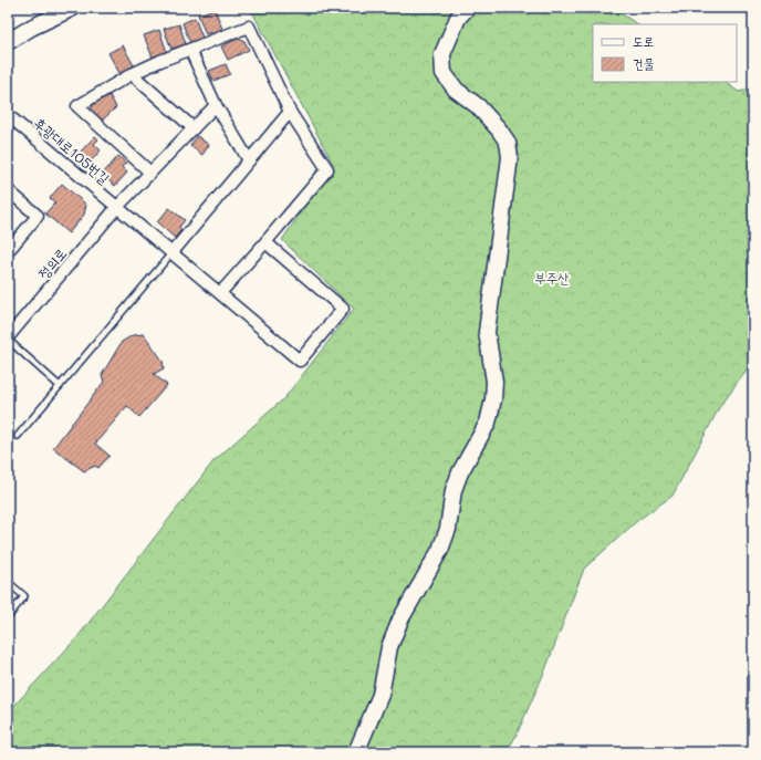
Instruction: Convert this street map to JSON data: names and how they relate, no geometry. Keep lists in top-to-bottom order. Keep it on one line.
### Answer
{"streets":{"street":["후광대로105번길","정의로"]},"crossings":[["후광대로105번길","정의로"]],"parks":["부주산"],"legend":["도로","건물"]}
